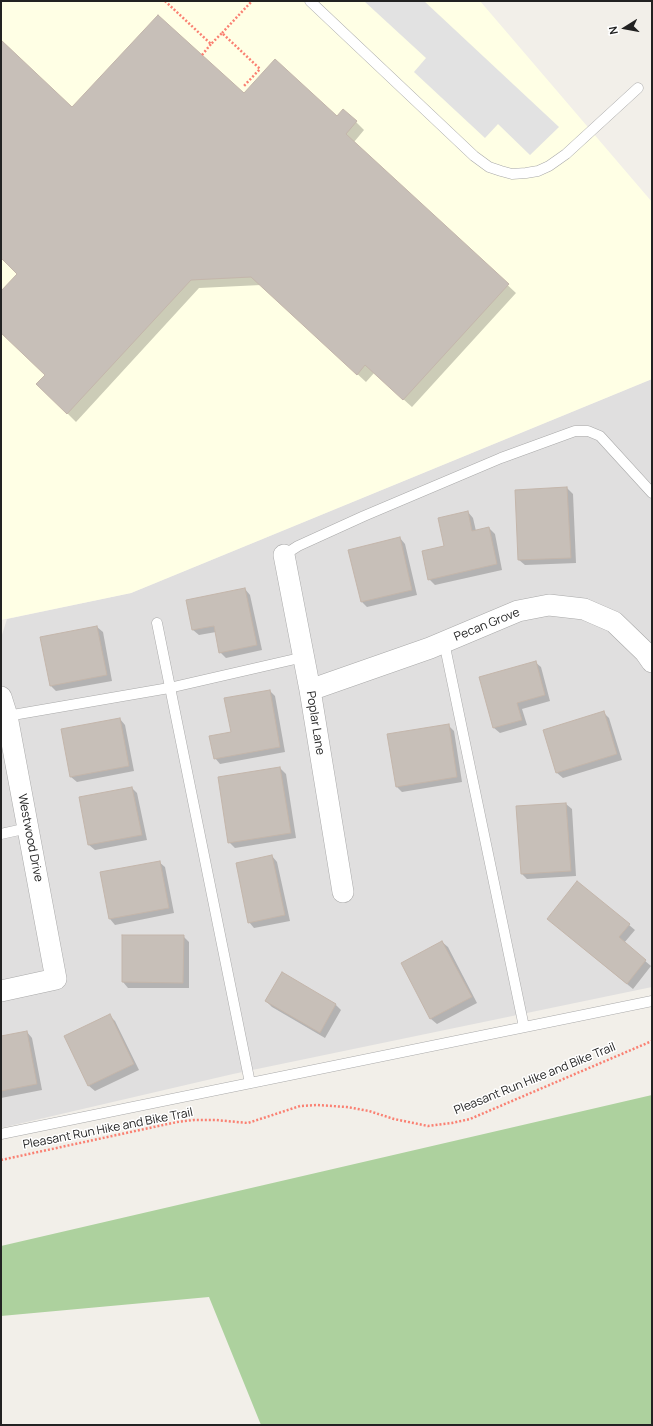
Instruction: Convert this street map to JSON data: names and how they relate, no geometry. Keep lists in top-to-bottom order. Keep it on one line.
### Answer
{"streets":{"street":["Pecan Grove","Poplar Lane","Westwood Drive"],"path":["Pleasant Run Hike and Bike Trail"]},"crossings":[["Pecan Grove","Poplar Lane"]],"north":"left"}
